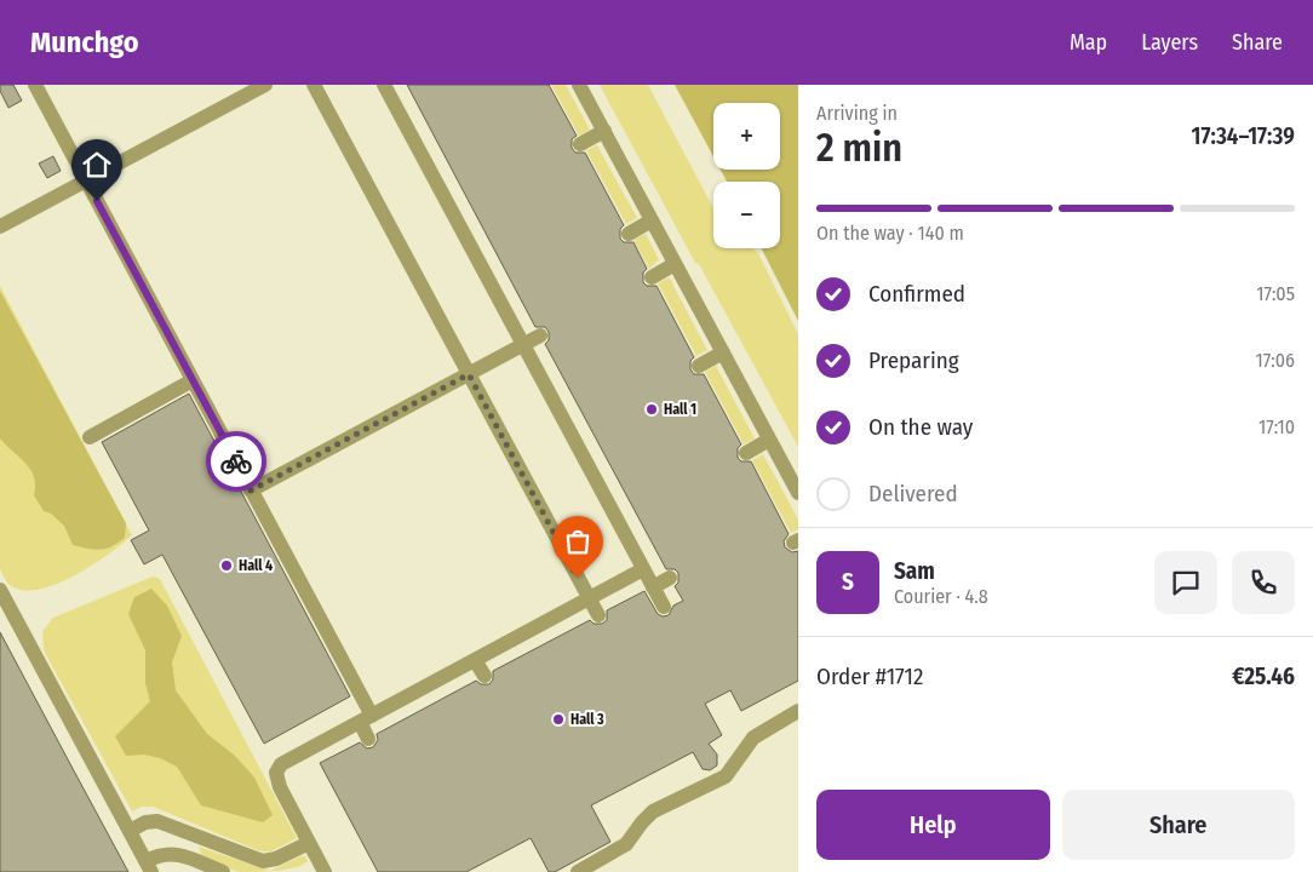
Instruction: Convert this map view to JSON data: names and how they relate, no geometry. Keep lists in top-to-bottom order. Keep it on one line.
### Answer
{"places":["Hall 1","Hall 4","Hall 3"],"page":{"header":"Munchgo","nav":["Map","Layers","Share"],"heading":["2 min","Arriving in","17:34–17:39"],"panel":["Sam","Courier · 4.8","Order #1712","€25.46"],"map_buttons":["+","−"],"bar":"On the way · 140 m","list":[["Confirmed","17:05"],["Preparing","17:06"],["On the way","17:10"],"Delivered"],"round":"S","buttons":["Help","Share"]}}
